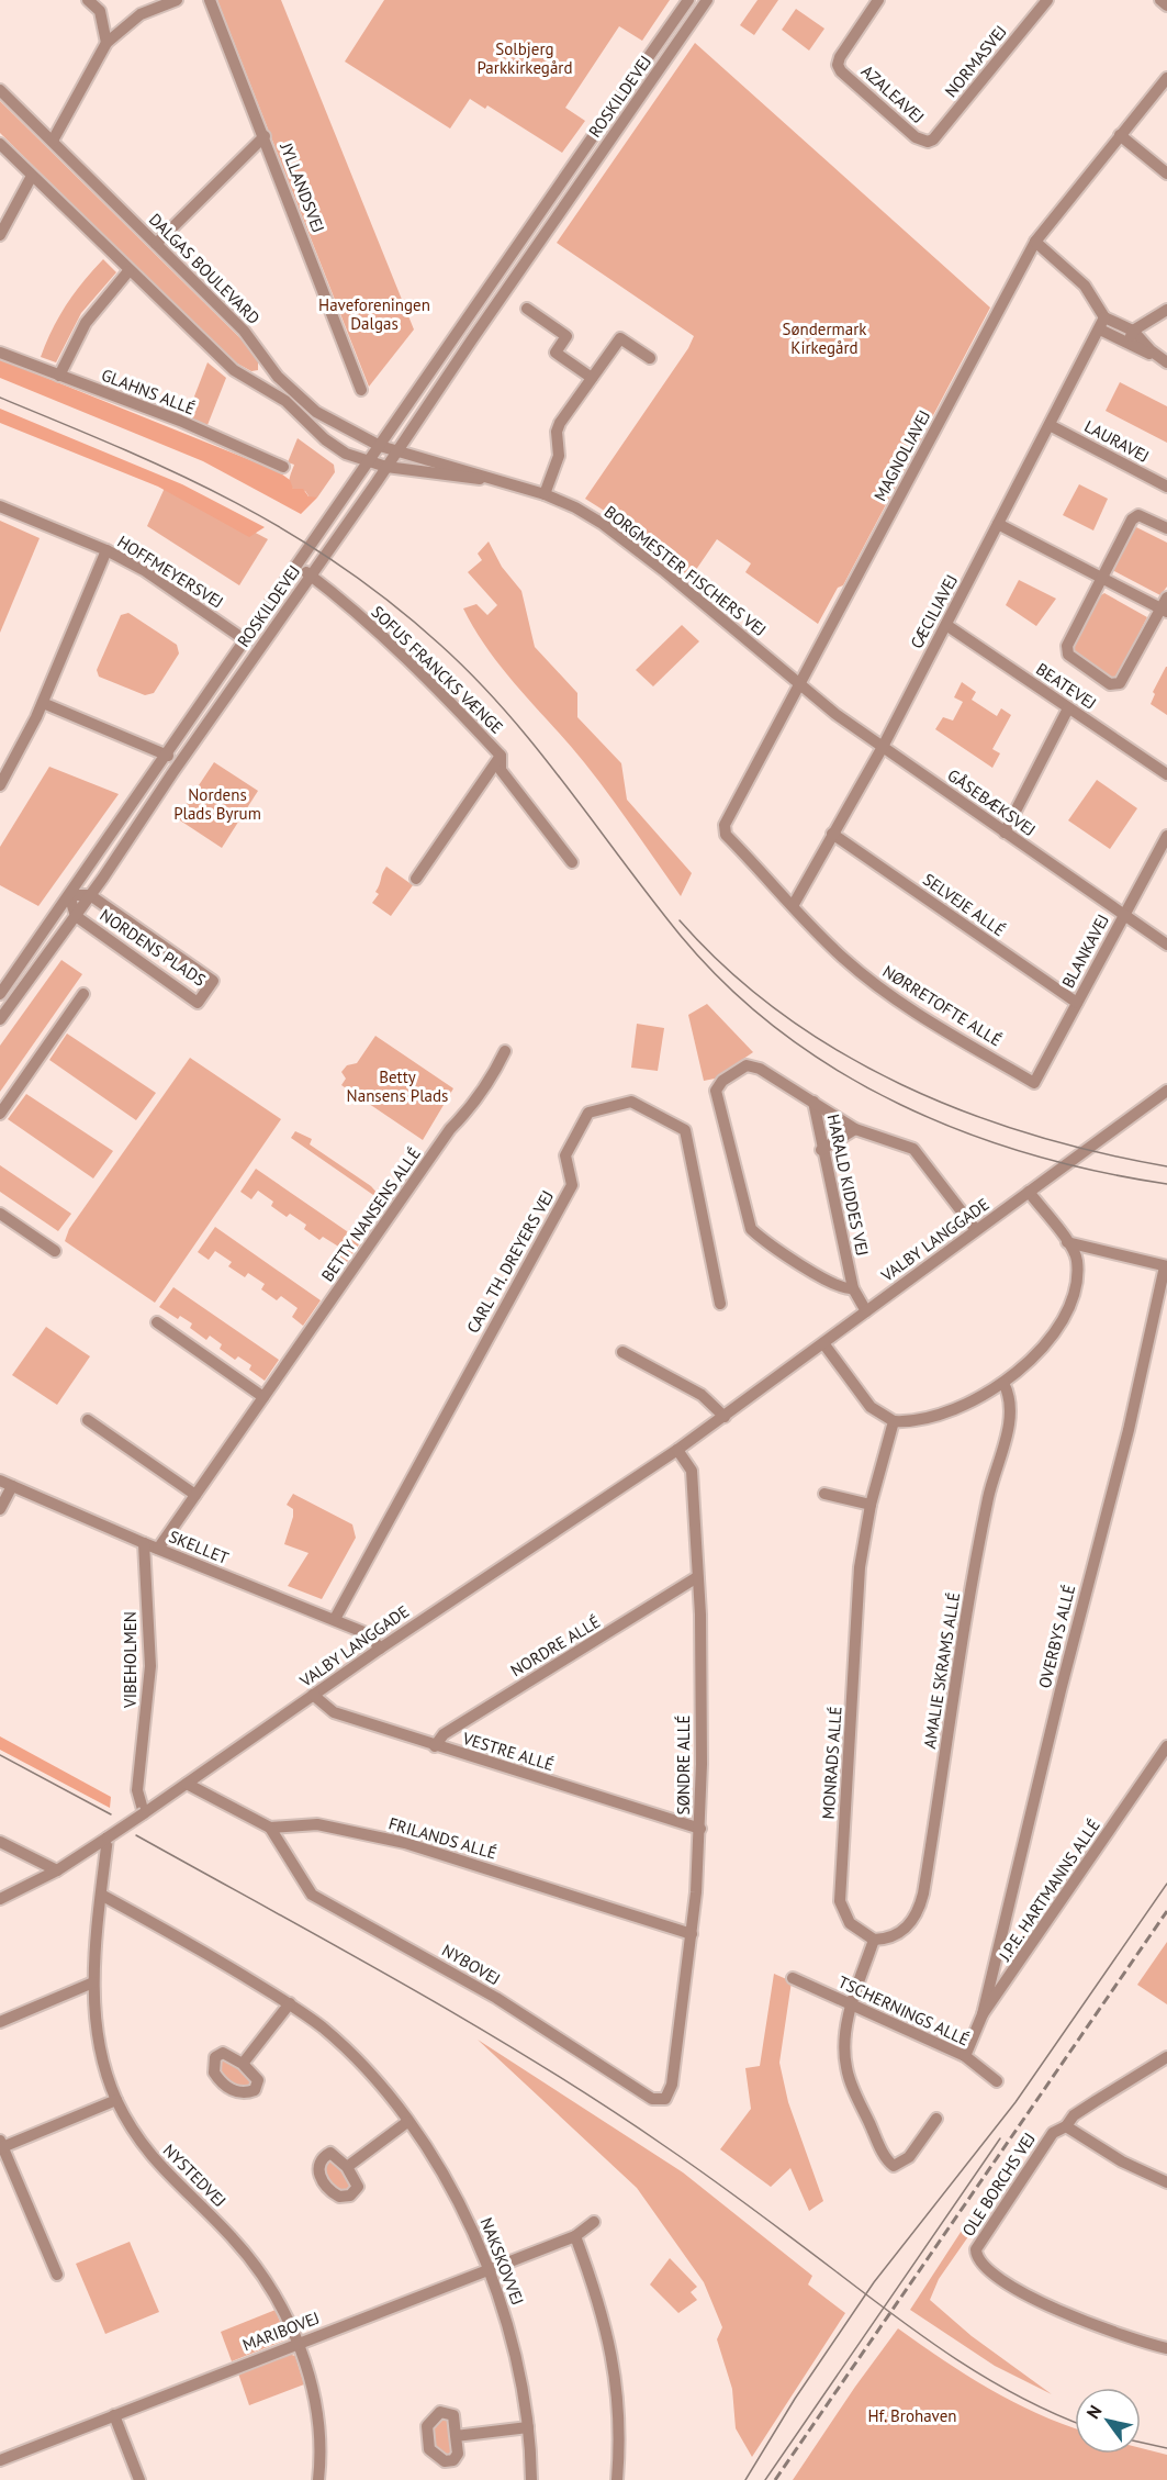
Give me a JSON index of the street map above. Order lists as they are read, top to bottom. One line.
{"streets":{"street":["NORMASVEJ","AZALEAVEJ","ROSKILDEVEJ","JYLLANDSVEJ","DALGAS BOULEVARD","GLAHNS ALLÉ","LAURAVEJ","MAGNOLIAVEJ","BORGMESTER FISCHERS VEJ","HOFFMEYERSVEJ","CÆCILIAVEJ","SOFUS FRANCKS VÆNGE","BEATEVEJ","GÅSEBÆKSVEJ","SELVEJE ALLÉ","NORDENS PLADS","BLANKAVEJ","NØRRETOFTE ALLÉ","HARALD KIDDES VEJ","BETTY NANSENS ALLÉ","VALBY LANGGADE","CARL TH. DREYERS VEJ","SKELLET","OVERBYS ALLÉ","NORDRE ALLÉ","VIBEHOLMEN","AMALIE SKRAMS ALLÉ","VESTRE ALLÉ","MONRADS ALLÉ","SØNDRE ALLÉ","FRILANDS ALLÉ","J.P.E. HARTMANNS ALLÉ","NYBOVEJ","TSCHERNINGS ALLÉ","NYSTEDVEJ","OLE BORCHS VEJ","NAKSKOVVEJ","MARIBOVEJ"]},"crossings":[["NORMASVEJ","AZALEAVEJ"],["ROSKILDEVEJ","DALGAS BOULEVARD"],["ROSKILDEVEJ","BORGMESTER FISCHERS VEJ"],["ROSKILDEVEJ","HOFFMEYERSVEJ"],["ROSKILDEVEJ","SOFUS FRANCKS VÆNGE"],["ROSKILDEVEJ","NORDENS PLADS"],["DALGAS BOULEVARD","BORGMESTER FISCHERS VEJ"],["LAURAVEJ","CÆCILIAVEJ"],["MAGNOLIAVEJ","BORGMESTER FISCHERS VEJ"],["MAGNOLIAVEJ","GÅSEBÆKSVEJ"],["MAGNOLIAVEJ","NØRRETOFTE ALLÉ"],["BORGMESTER FISCHERS VEJ","GÅSEBÆKSVEJ"],["CÆCILIAVEJ","BEATEVEJ"],["CÆCILIAVEJ","GÅSEBÆKSVEJ"],["CÆCILIAVEJ","SELVEJE ALLÉ"],["CÆCILIAVEJ","NØRRETOFTE ALLÉ"],["GÅSEBÆKSVEJ","BLANKAVEJ"],["SELVEJE ALLÉ","BLANKAVEJ"],["BLANKAVEJ","NØRRETOFTE ALLÉ"],["HARALD KIDDES VEJ","VALBY LANGGADE"],["BETTY NANSENS ALLÉ","SKELLET"],["VALBY LANGGADE","SKELLET"],["VALBY LANGGADE","VIBEHOLMEN"],["VALBY LANGGADE","VESTRE ALLÉ"],["VALBY LANGGADE","SØNDRE ALLÉ"],["VALBY LANGGADE","NYSTEDVEJ"],["CARL TH. DREYERS VEJ","SKELLET"],["SKELLET","VIBEHOLMEN"],["OVERBYS ALLÉ","J.P.E. HARTMANNS ALLÉ"],["NORDRE ALLÉ","VESTRE ALLÉ"],["NORDRE ALLÉ","SØNDRE ALLÉ"],["AMALIE SKRAMS ALLÉ","MONRADS ALLÉ"],["VESTRE ALLÉ","SØNDRE ALLÉ"],["SØNDRE ALLÉ","FRILANDS ALLÉ"],["SØNDRE ALLÉ","NYBOVEJ"],["FRILANDS ALLÉ","NYBOVEJ"],["J.P.E. HARTMANNS ALLÉ","TSCHERNINGS ALLÉ"],["NYSTEDVEJ","NAKSKOVVEJ"],["NYSTEDVEJ","MARIBOVEJ"],["NAKSKOVVEJ","MARIBOVEJ"]],"parks":["Solbjerg Parkkirkegård","Haveforeningen Dalgas","Søndermark Kirkegård","Nordens Plads Byrum","Betty Nansens Plads","Hf. Brohaven"],"north":"top left"}
